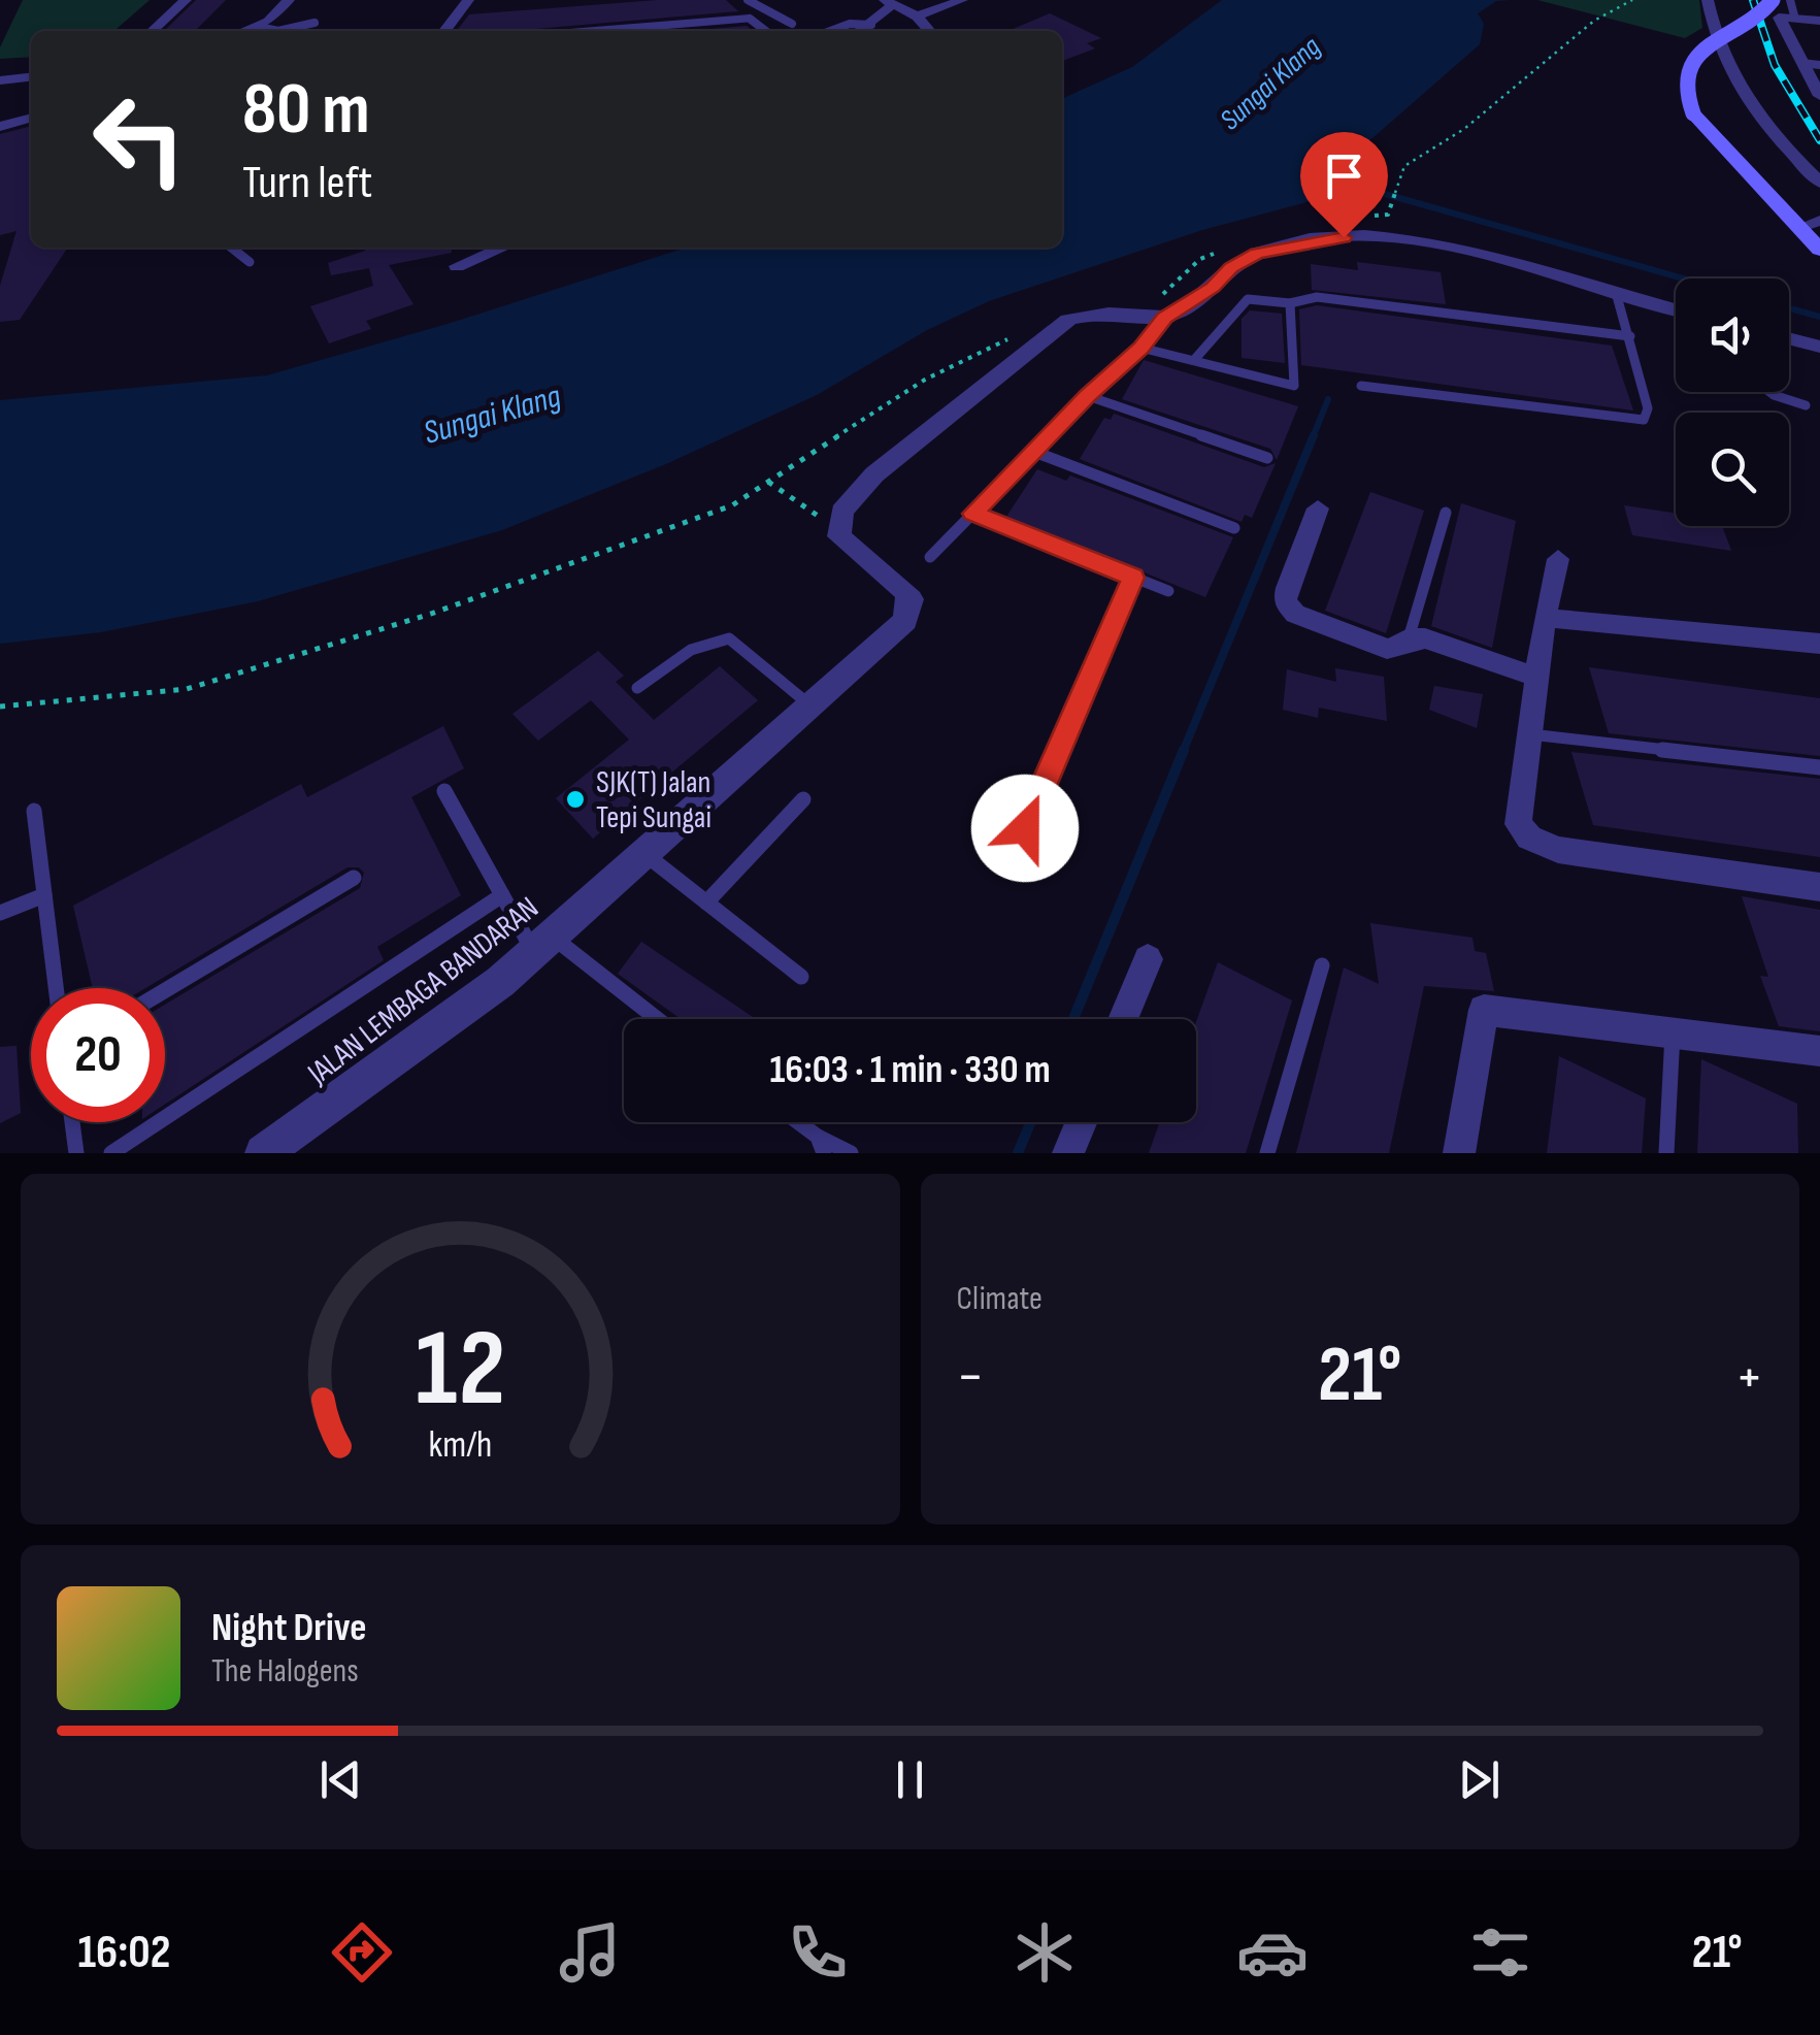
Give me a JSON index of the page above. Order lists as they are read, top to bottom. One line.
{"streets":{"street":["JALAN LEMBAGA BANDARAN"]},"water":["Sungai Klang"],"places":["SJK(T) Jalan Tepi Sungai"],"page":{"turn":["80 m","Turn left"],"limit":"20","trip":"16:03 · 1 min · 330 m","tile":"Climate","heat":["−","21°","+"],"song":["Night Drive","The Halogens"],"tabs":["16:02","21°"],"gauge":["12","km/h"]}}
